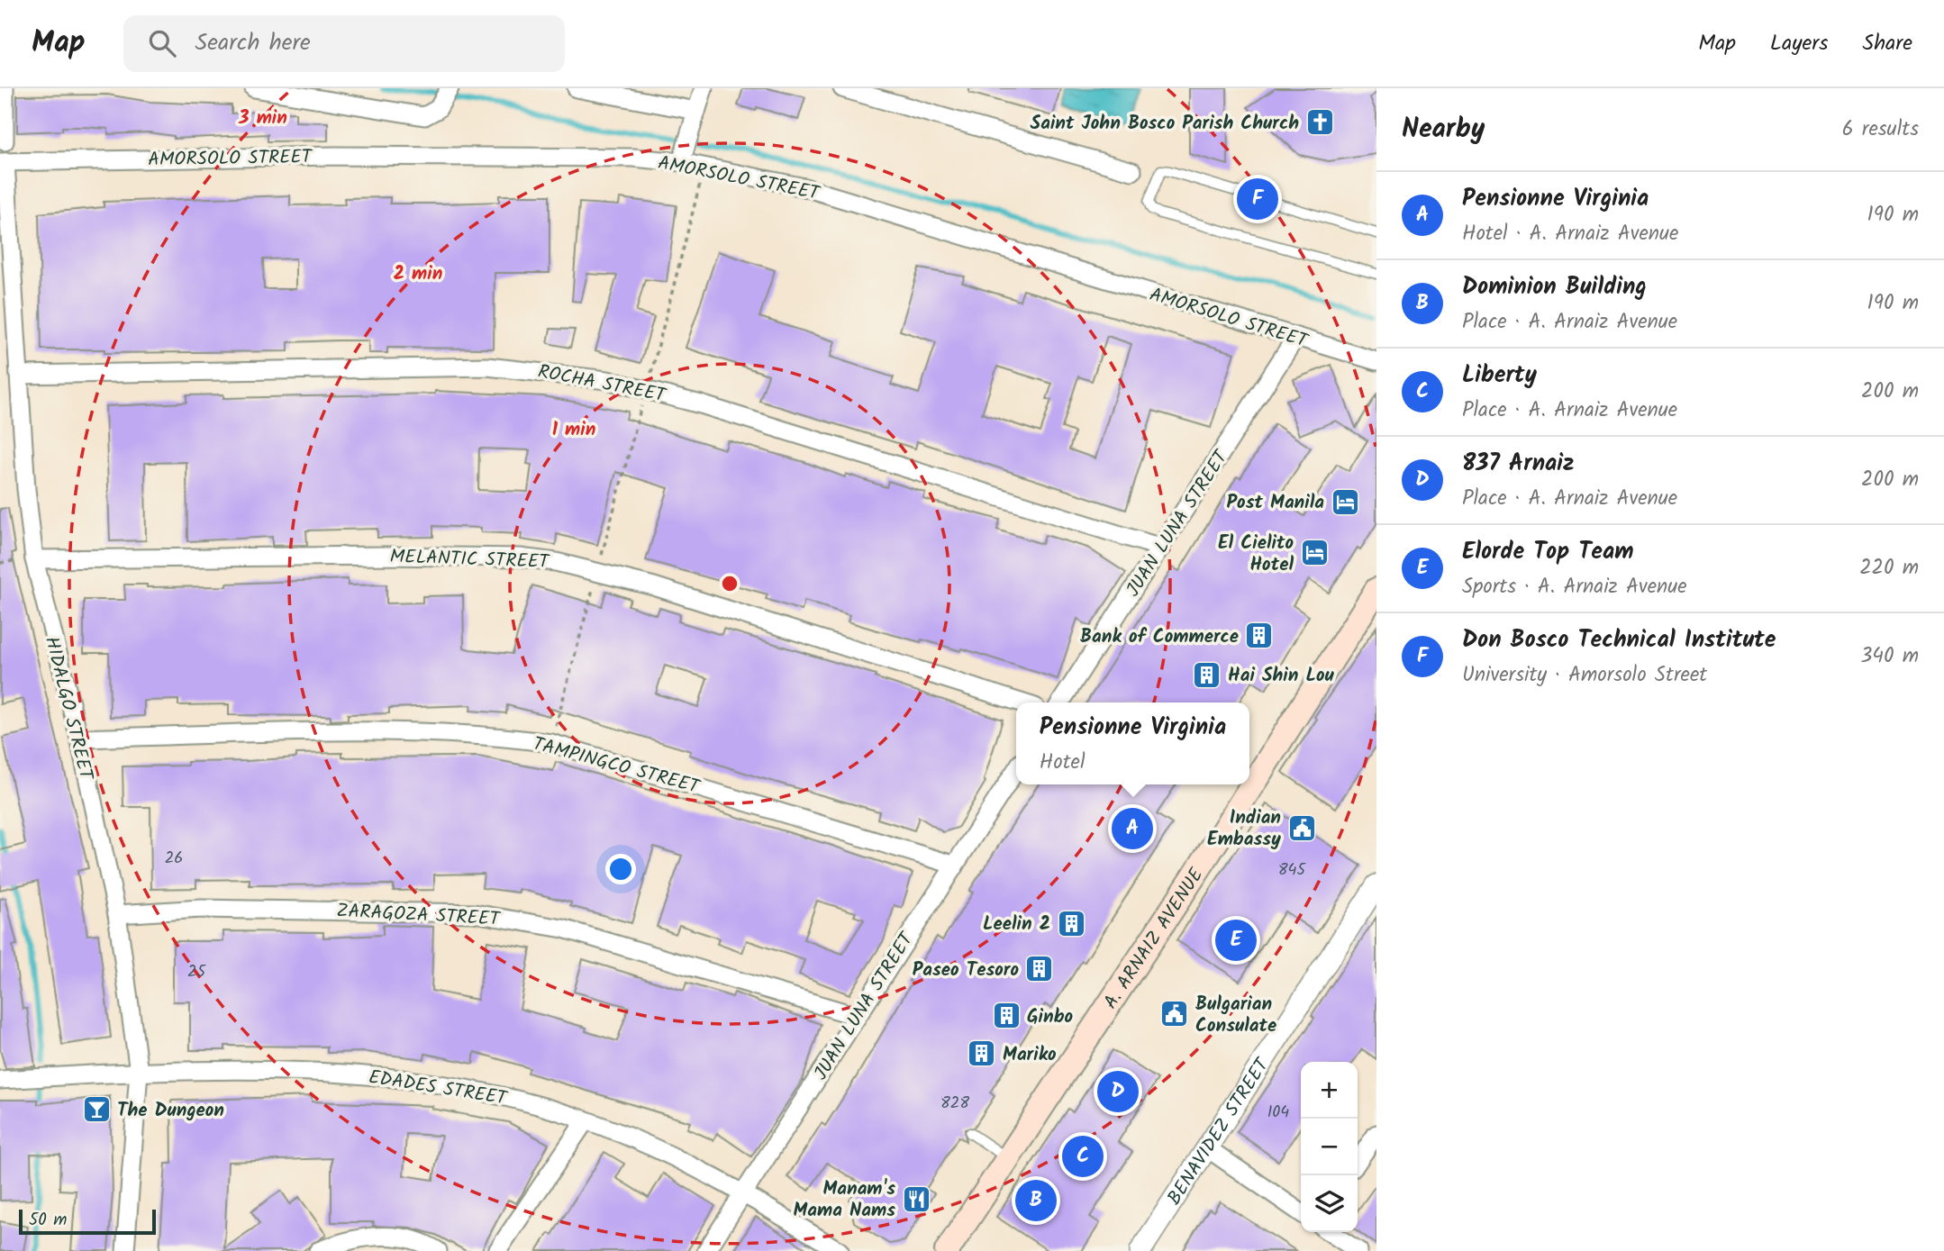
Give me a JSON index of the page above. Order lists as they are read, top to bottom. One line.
{"streets":{"main road":["A. ARNAIZ AVENUE"],"street":["AMORSOLO STREET","ROCHA STREET","JUAN LUNA STREET","MELANTIC STREET","HIDALGO STREET","TAMPINGCO STREET","ZARAGOZA STREET","EDADES STREET","BENAVIDEZ STREET"]},"crossings":[["AMORSOLO STREET","JUAN LUNA STREET"],["AMORSOLO STREET","HIDALGO STREET"],["ROCHA STREET","JUAN LUNA STREET"],["ROCHA STREET","HIDALGO STREET"],["JUAN LUNA STREET","TAMPINGCO STREET"],["JUAN LUNA STREET","ZARAGOZA STREET"],["JUAN LUNA STREET","EDADES STREET"],["MELANTIC STREET","HIDALGO STREET"],["HIDALGO STREET","TAMPINGCO STREET"],["HIDALGO STREET","ZARAGOZA STREET"],["HIDALGO STREET","EDADES STREET"]],"places":{"church":["Saint John Bosco Parish Church"],"hotel":["Post Manila","El Cielito Hotel"],"building":["Bank of Commerce","Hai Shin Lou","Leelin 2","Paseo Tesoro","Ginbo","Mariko"],"public building":["Indian Embassy","Bulgarian Consulate"],"bar":["The Dungeon"],"restaurant":["Manam's Mama Nams"]},"house_numbers":["26","845","25","828","104"],"scale_bar":"50 m","page":{"header":"Map","search":"Search here","nav":["Map","Layers","Share"],"heading":["Nearby","6 results"],"list":[{"mark":"A","name":"Pensionne Virginia","note":"Hotel · A. Arnaiz Avenue","value":"190 m"},{"mark":"B","name":"Dominion Building","note":"Place · A. Arnaiz Avenue","value":"190 m"},{"mark":"C","name":"Liberty","note":"Place · A. Arnaiz Avenue","value":"200 m"},{"mark":"D","name":"837 Arnaiz","note":"Place · A. Arnaiz Avenue","value":"200 m"},{"mark":"E","name":"Elorde Top Team","note":"Sports · A. Arnaiz Avenue","value":"220 m"},{"mark":"F","name":"Don Bosco Technical Institute","note":"University · Amorsolo Street","value":"340 m"}],"pins":["F","A","E","D","C","B"],"popup":["Pensionne Virginia","Hotel"],"map_buttons":["+","−"],"scale":"50 m"},"rings":["3 min","2 min","1 min"]}
